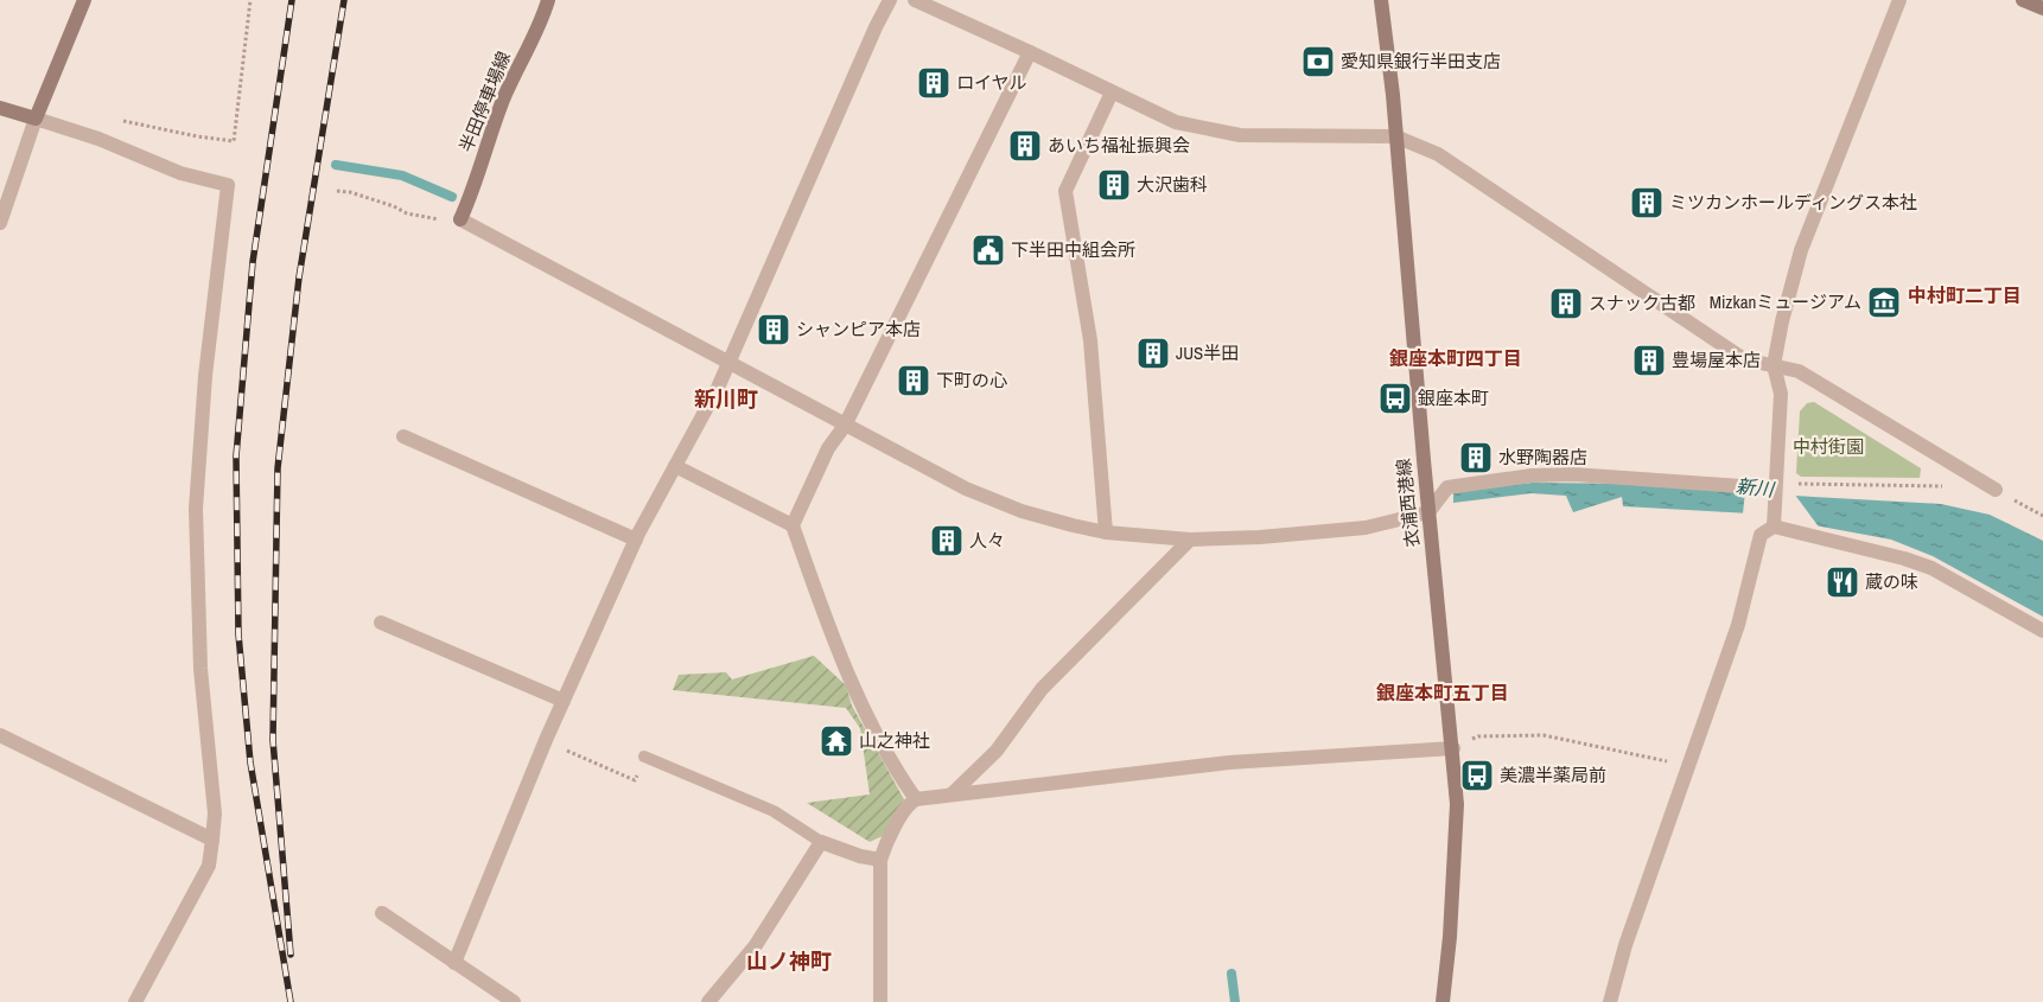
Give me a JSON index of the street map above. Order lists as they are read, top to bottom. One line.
{"streets":{"main road":["半田停車場線","衣浦西港線"]},"districts":["中村町二丁目","銀座本町四丁目","新川町","銀座本町五丁目","山ノ神町"],"water":["新川"],"parks":["中村街園"],"places":{"bank":["愛知県銀行半田支店"],"building":["ロイヤル","あいち福祉振興会","大沢歯科","ミツカンホールディングス本社","スナック古都","シャンピア本店","JUS半田","豊場屋本店","下町の心","水野陶器店","人々"],"public building":["下半田中組会所"],"museum":["Mizkanミュージアム"],"bus stop":["銀座本町","美濃半薬局前"],"restaurant":["蔵の味"],"temple":["山之神社"]}}
